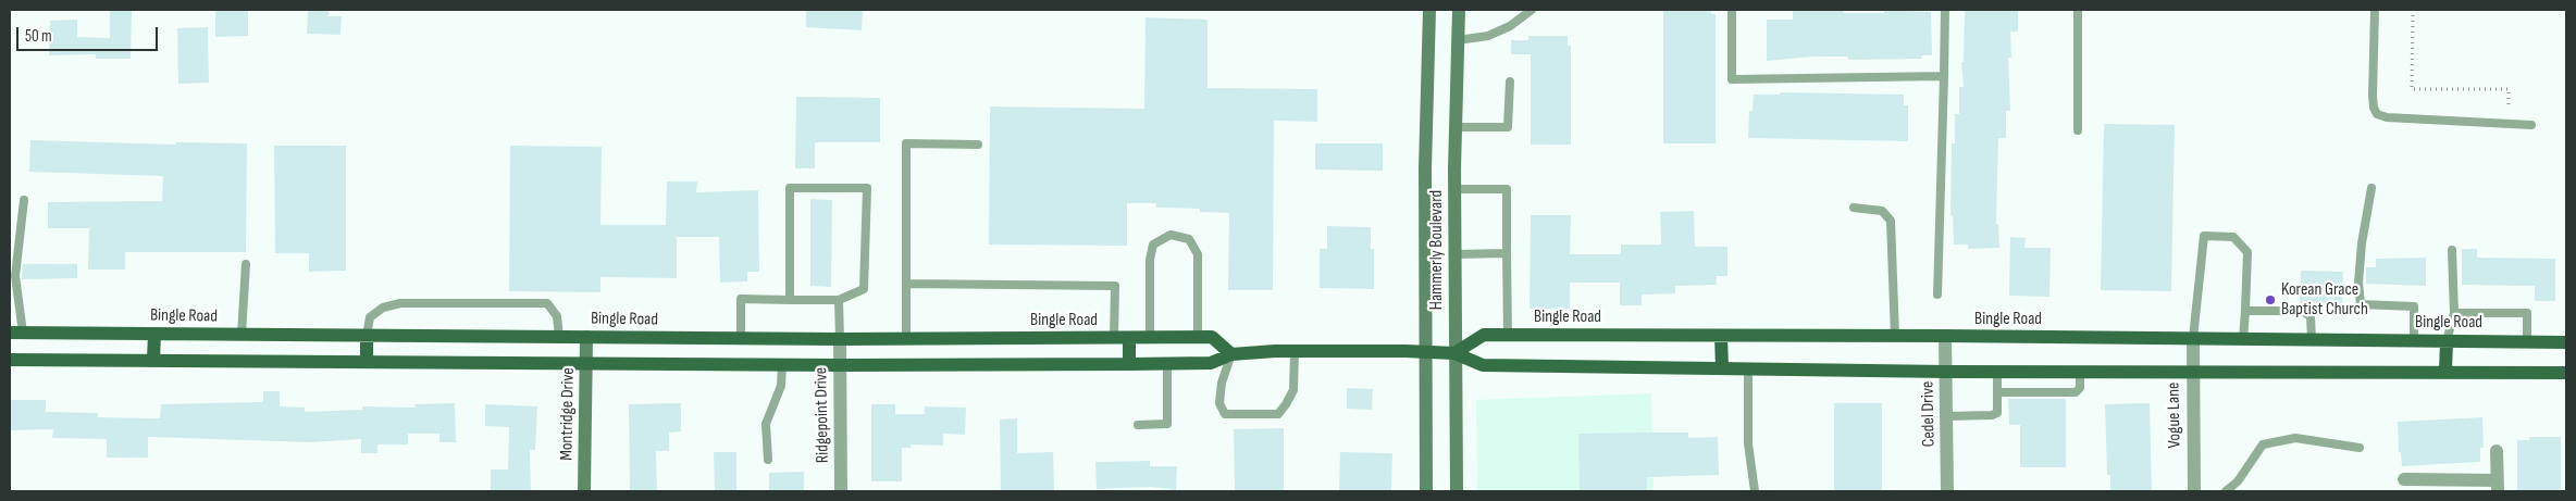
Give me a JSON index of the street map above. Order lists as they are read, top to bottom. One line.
{"streets":{"main road":["Hammerly Boulevard","Bingle Road","Montridge Drive"],"street":["Cedel Drive","Ridgepoint Drive","Vogue Lane"]},"crossings":[["Hammerly Boulevard","Bingle Road"],["Bingle Road","Montridge Drive"],["Bingle Road","Cedel Drive"],["Bingle Road","Ridgepoint Drive"],["Bingle Road","Vogue Lane"]],"places":["Korean Grace Baptist Church"],"scale_bar":"50 m"}
